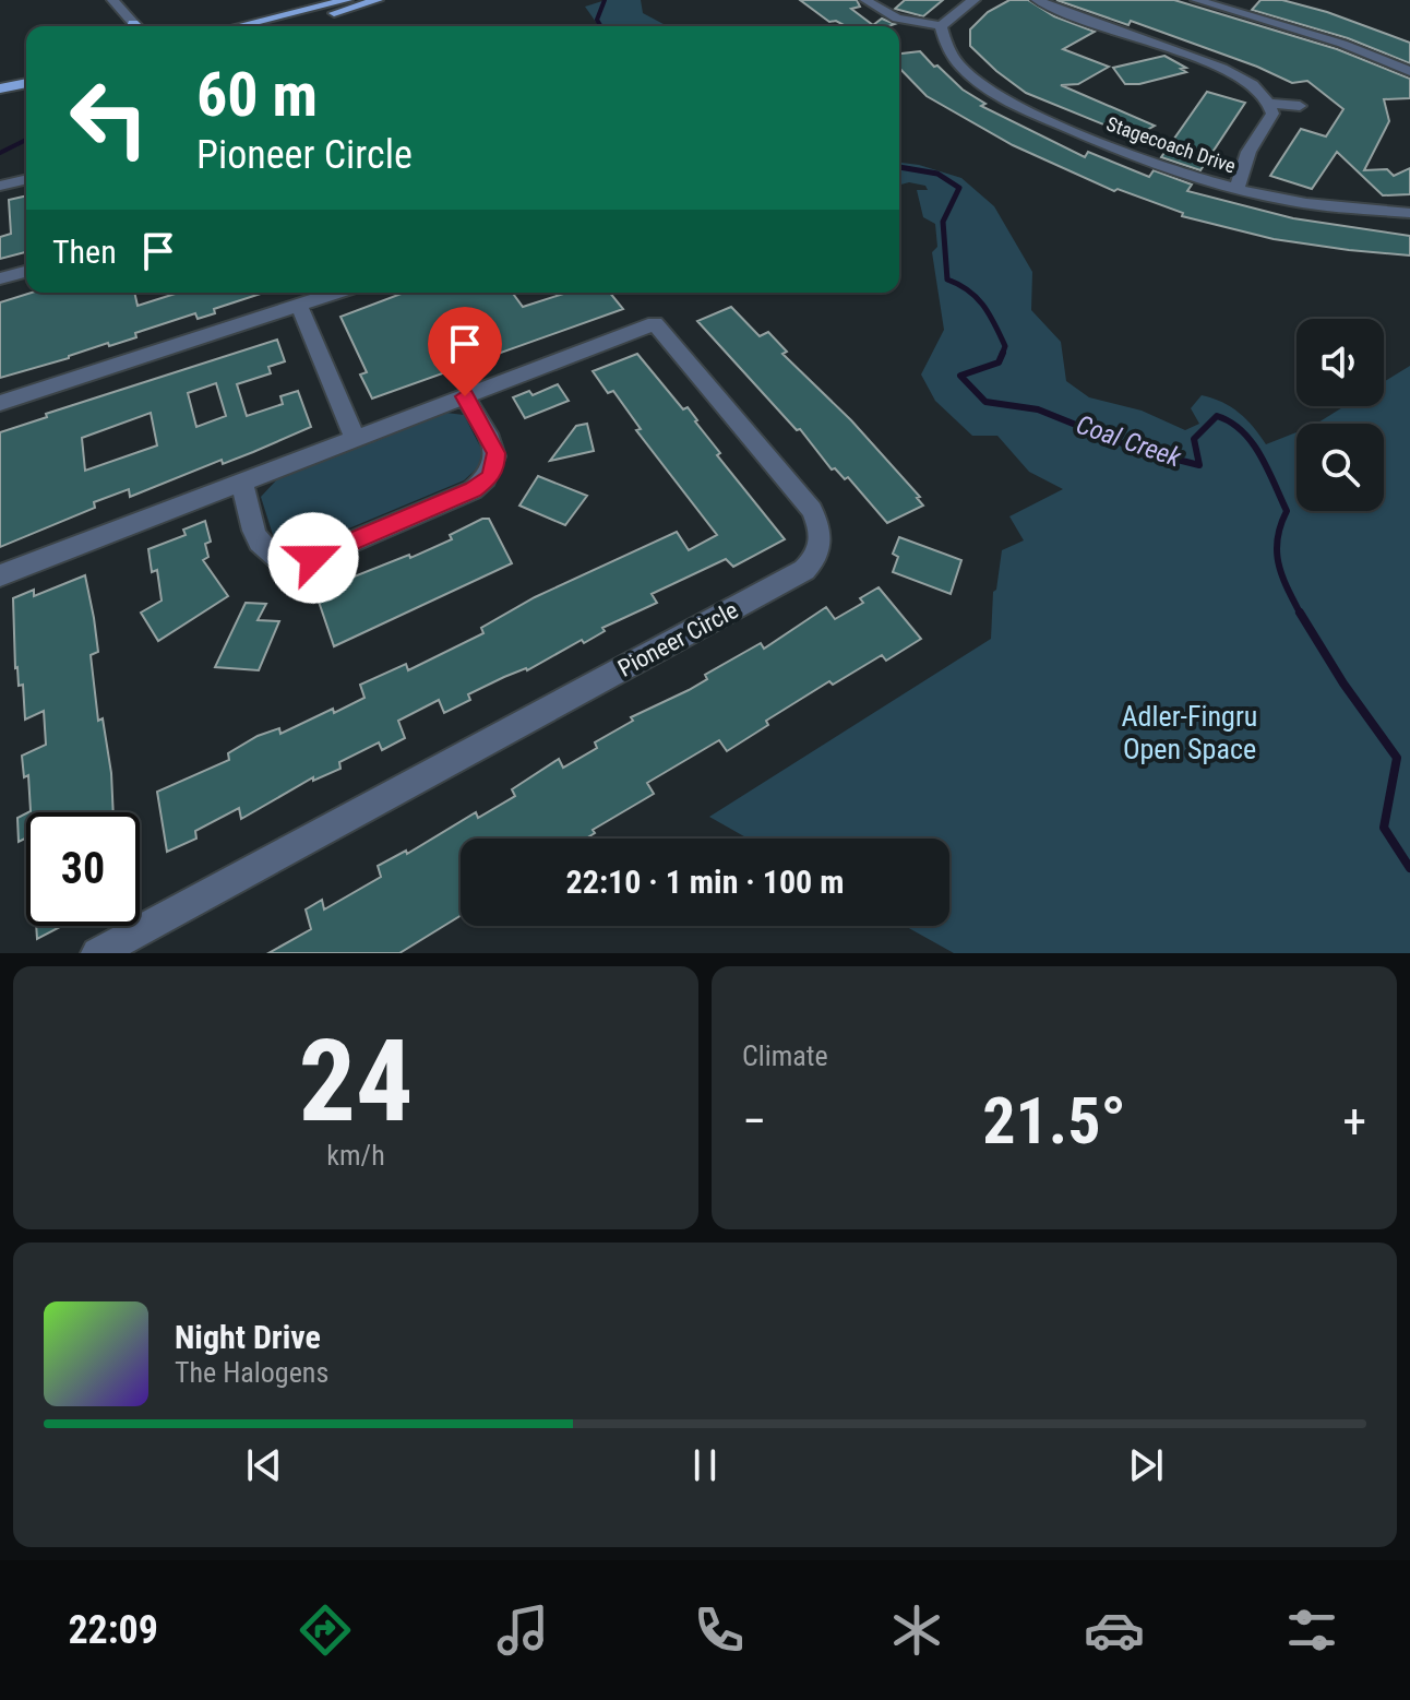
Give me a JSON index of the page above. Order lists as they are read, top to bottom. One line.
{"streets":{"street":["Stagecoach Drive","Pioneer Circle"]},"water":["Coal Creek"],"parks":["Adler-Fingru Open Space"],"page":{"turn":["60 m","Pioneer Circle"],"then":"Then","limit":"30","trip":"22:10 · 1 min · 100 m","tile":[["24","km/h"],"Climate"],"heat":["−","21.5°","+"],"song":["Night Drive","The Halogens"],"tabs":"22:09"}}
